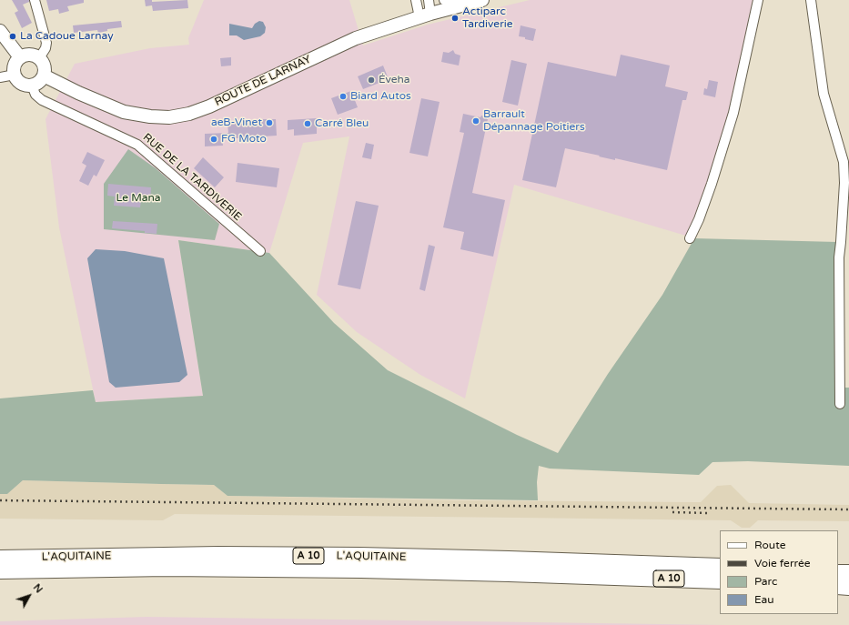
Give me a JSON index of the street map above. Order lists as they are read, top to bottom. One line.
{"streets":{"highway":["A 10","L'AQUITAINE"],"street":["ROUTE DE LARNAY","RUE DE LA TARDIVERIE"]},"crossings":[["ROUTE DE LARNAY","RUE DE LA TARDIVERIE"]],"parks":["Le Mana"],"places":["Actiparc Tardiverie","La Cadoue Larnay","Éveha","Biard Autos","Barrault Dépannage Poitiers","aeB-Vinet","Carré Bleu","FG Moto"],"legend":["Route","Voie ferrée","Parc","Eau"],"north":"top right"}
